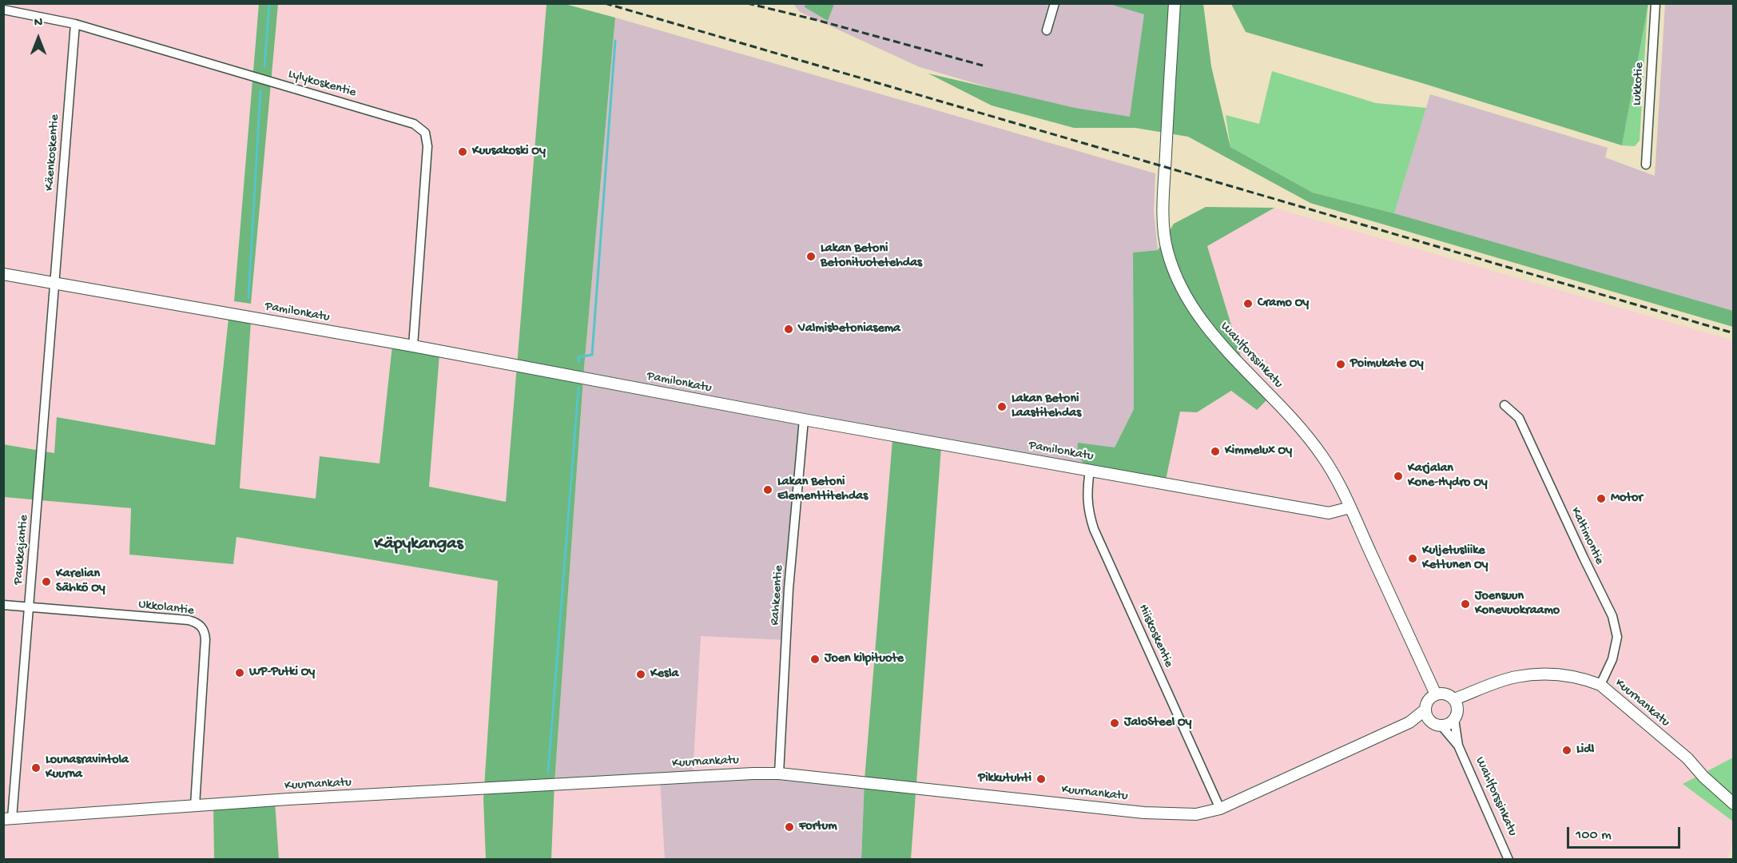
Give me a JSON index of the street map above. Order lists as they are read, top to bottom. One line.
{"streets":{"street":["Lylykoskentie","Lukkotie","Käenkoskentie","Pamilonkatu","Wahlforssinkatu","Kaltimontie","Paukkajantie","Rahkeentie","Ukkolantie","Hiiskoskentie","Kuurnankatu"]},"crossings":[["Lylykoskentie","Käenkoskentie"],["Lylykoskentie","Pamilonkatu"],["Käenkoskentie","Pamilonkatu"],["Käenkoskentie","Paukkajantie"],["Pamilonkatu","Wahlforssinkatu"],["Pamilonkatu","Paukkajantie"],["Pamilonkatu","Rahkeentie"],["Pamilonkatu","Hiiskoskentie"],["Wahlforssinkatu","Kuurnankatu"],["Kaltimontie","Kuurnankatu"],["Paukkajantie","Ukkolantie"],["Paukkajantie","Kuurnankatu"],["Rahkeentie","Kuurnankatu"],["Ukkolantie","Kuurnankatu"],["Hiiskoskentie","Kuurnankatu"]],"districts":["Käpykangas"],"places":["Kuusakoski Oy","Lakan Betoni Betonituotetehdas","Cramo Oy","Valmisbetoniasema","Poimukate Oy","Lakan Betoni Laastitehdas","Kimmelux Oy","Karjalan Kone-Hydro Oy","Lakan Betoni Elementtitehdas","Motor","Kuljetusliike Kettunen Oy","Karelian Sähkö Oy","Joensuun Konevuokraamo","Joen kilpituote","WP-Putki Oy","Kesla","JaloSteel Oy","Lidl","Lounasravintola Kuurna","Pikkutuhti","Fortum"],"scale_bar":"100 m","north":"top"}
